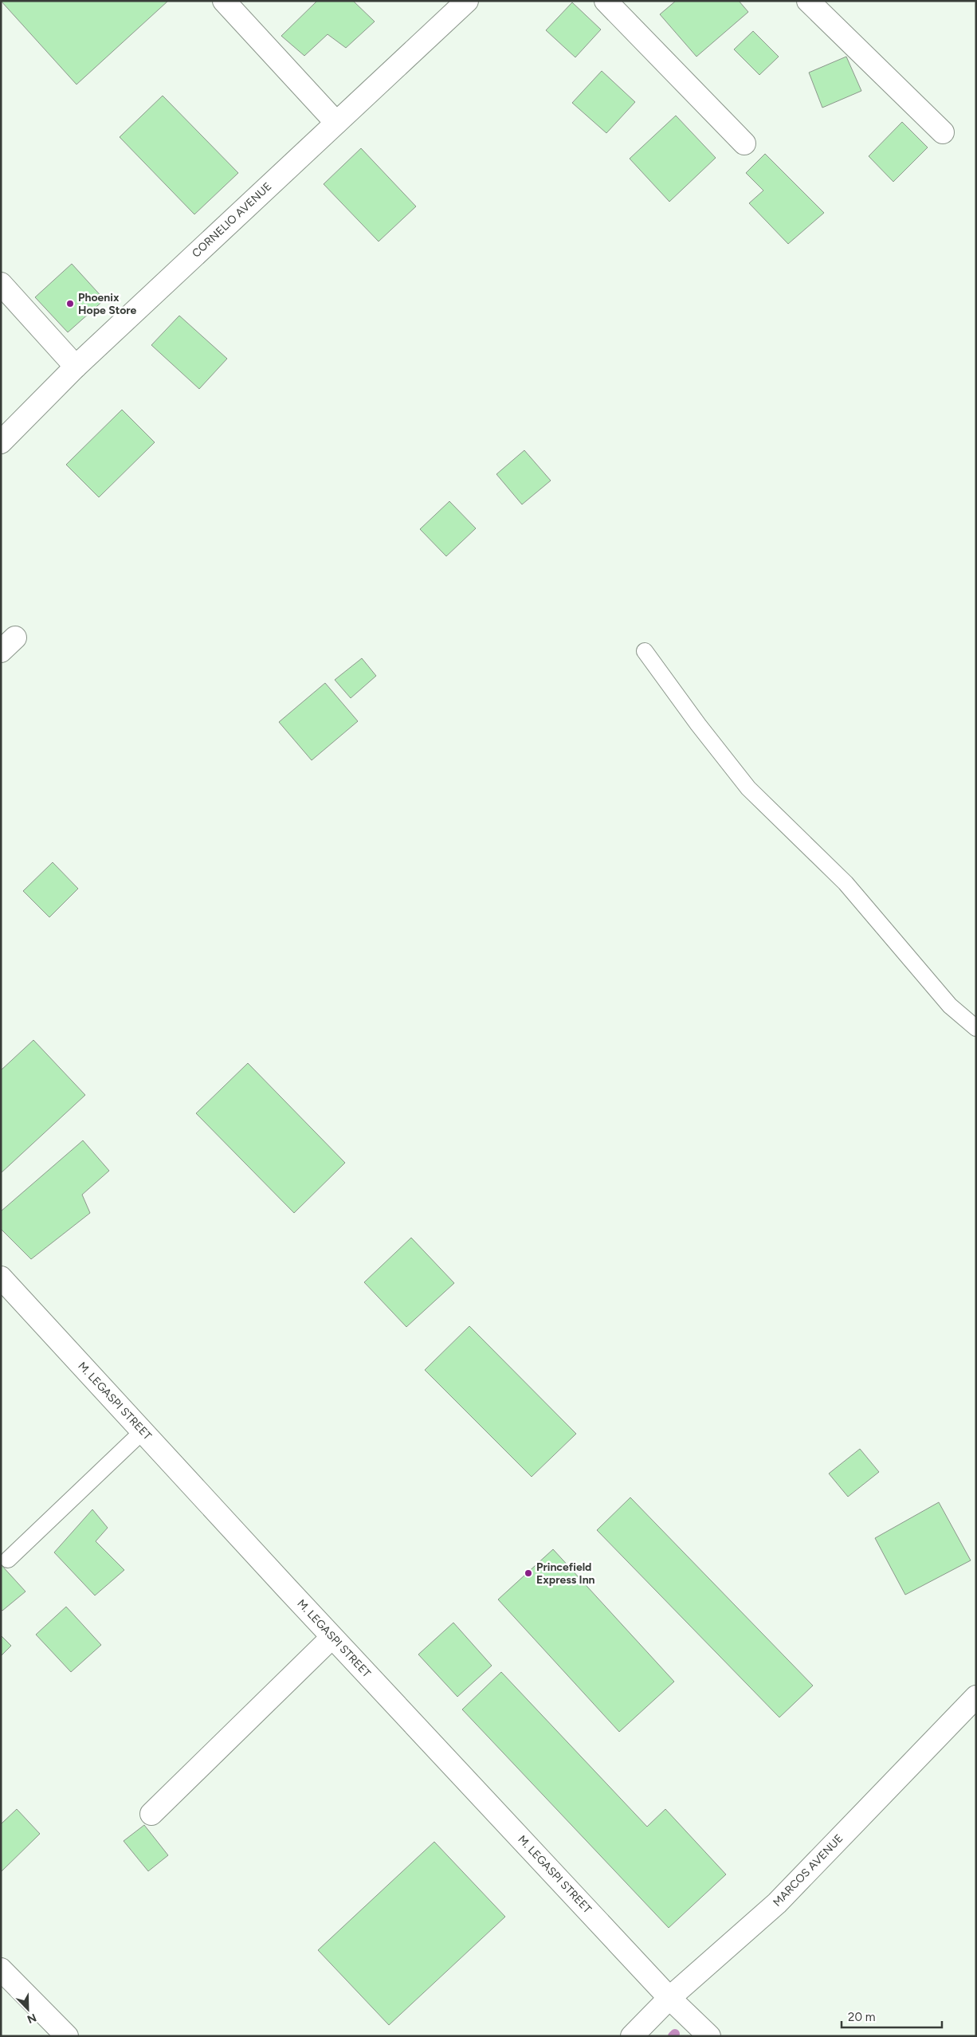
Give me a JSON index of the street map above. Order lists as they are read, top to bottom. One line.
{"streets":{"street":["CORNELIO AVENUE","M. LEGASPI STREET","MARCOS AVENUE"]},"crossings":[["M. LEGASPI STREET","MARCOS AVENUE"]],"places":["Phoenix Hope Store","Princefield Express Inn"],"scale_bar":"20 m","north":"bottom right"}
